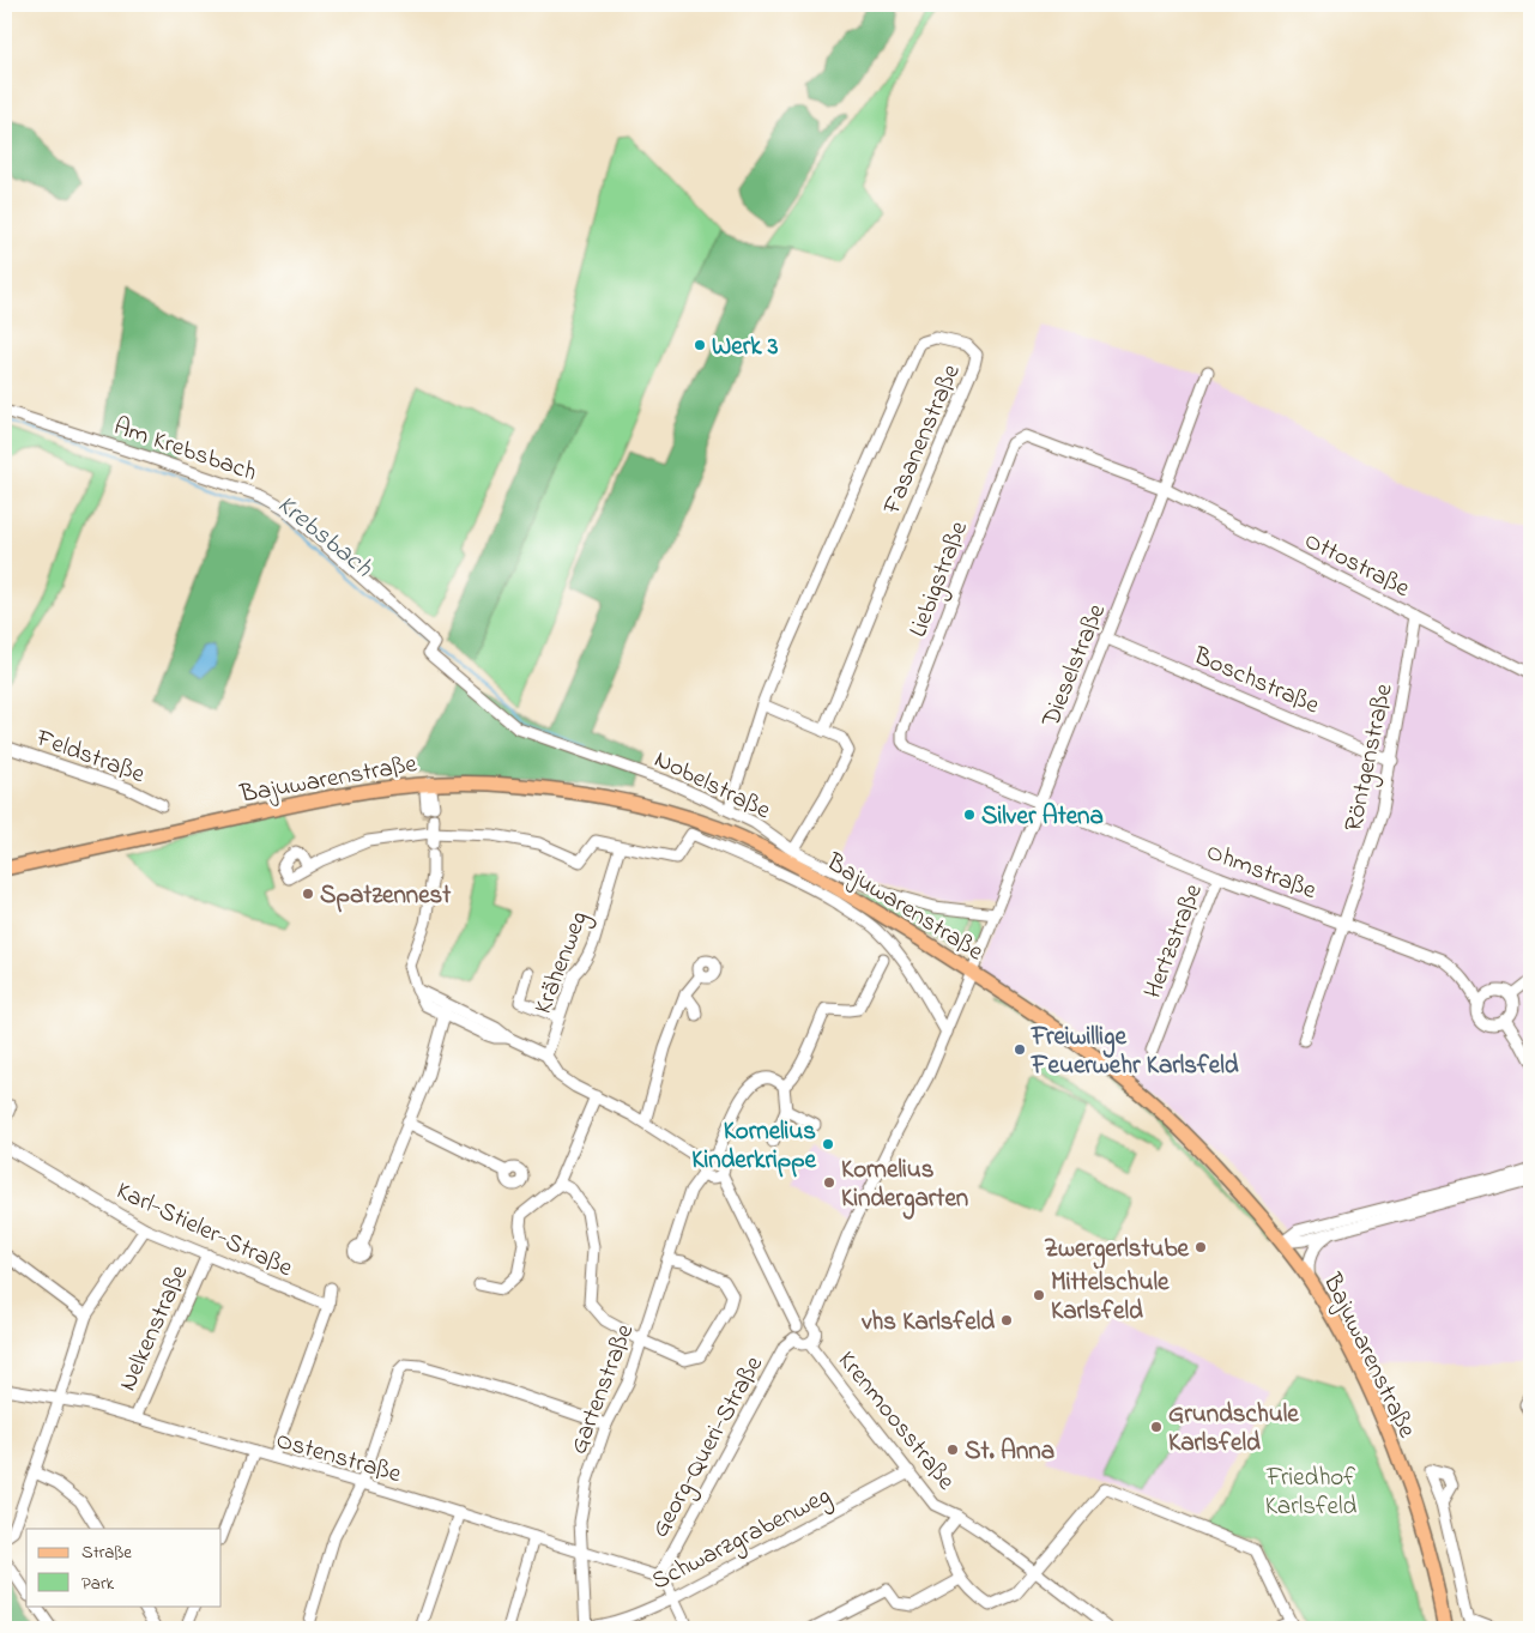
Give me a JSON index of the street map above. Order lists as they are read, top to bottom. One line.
{"streets":{"main road":["Bajuwarenstraße"],"street":["Fasanenstraße","Am Krebsbach","Ottostraße","Liebigstraße","Dieselstraße","Boschstraße","Feldstraße","Röntgenstraße","Nobelstraße","Ohmstraße","Hertzstraße","Krähenweg","Karl-Stieler-Straße","Nelkenstraße","Gartenstraße","Krenmoosstraße","Georg-Queri-Straße","Ostenstraße","Schwarzgrabenweg"]},"crossings":[["Fasanenstraße","Nobelstraße"],["Am Krebsbach","Nobelstraße"],["Ottostraße","Liebigstraße"],["Ottostraße","Dieselstraße"],["Ottostraße","Röntgenstraße"],["Liebigstraße","Dieselstraße"],["Liebigstraße","Ohmstraße"],["Dieselstraße","Boschstraße"],["Dieselstraße","Bajuwarenstraße"],["Dieselstraße","Nobelstraße"],["Dieselstraße","Ohmstraße"],["Dieselstraße","Krenmoosstraße"],["Dieselstraße","Georg-Queri-Straße"],["Boschstraße","Röntgenstraße"],["Röntgenstraße","Ohmstraße"],["Ohmstraße","Hertzstraße"],["Karl-Stieler-Straße","Nelkenstraße"],["Nelkenstraße","Ostenstraße"],["Gartenstraße","Ostenstraße"],["Gartenstraße","Schwarzgrabenweg"],["Krenmoosstraße","Georg-Queri-Straße"],["Krenmoosstraße","Schwarzgrabenweg"],["Georg-Queri-Straße","Ostenstraße"]],"water":["Krebsbach"],"parks":["Friedhof Karlsfeld"],"places":["Werk 3","Silver Atena","Spatzennest","Freiwillige Feuerwehr Karlsfeld","Kornelius Kinderkrippe","Kornelius Kindergarten","Zwergerlstube","Mittelschule Karlsfeld","vhs Karlsfeld","Grundschule Karlsfeld","St. Anna"],"legend":["Straße","Park"]}
